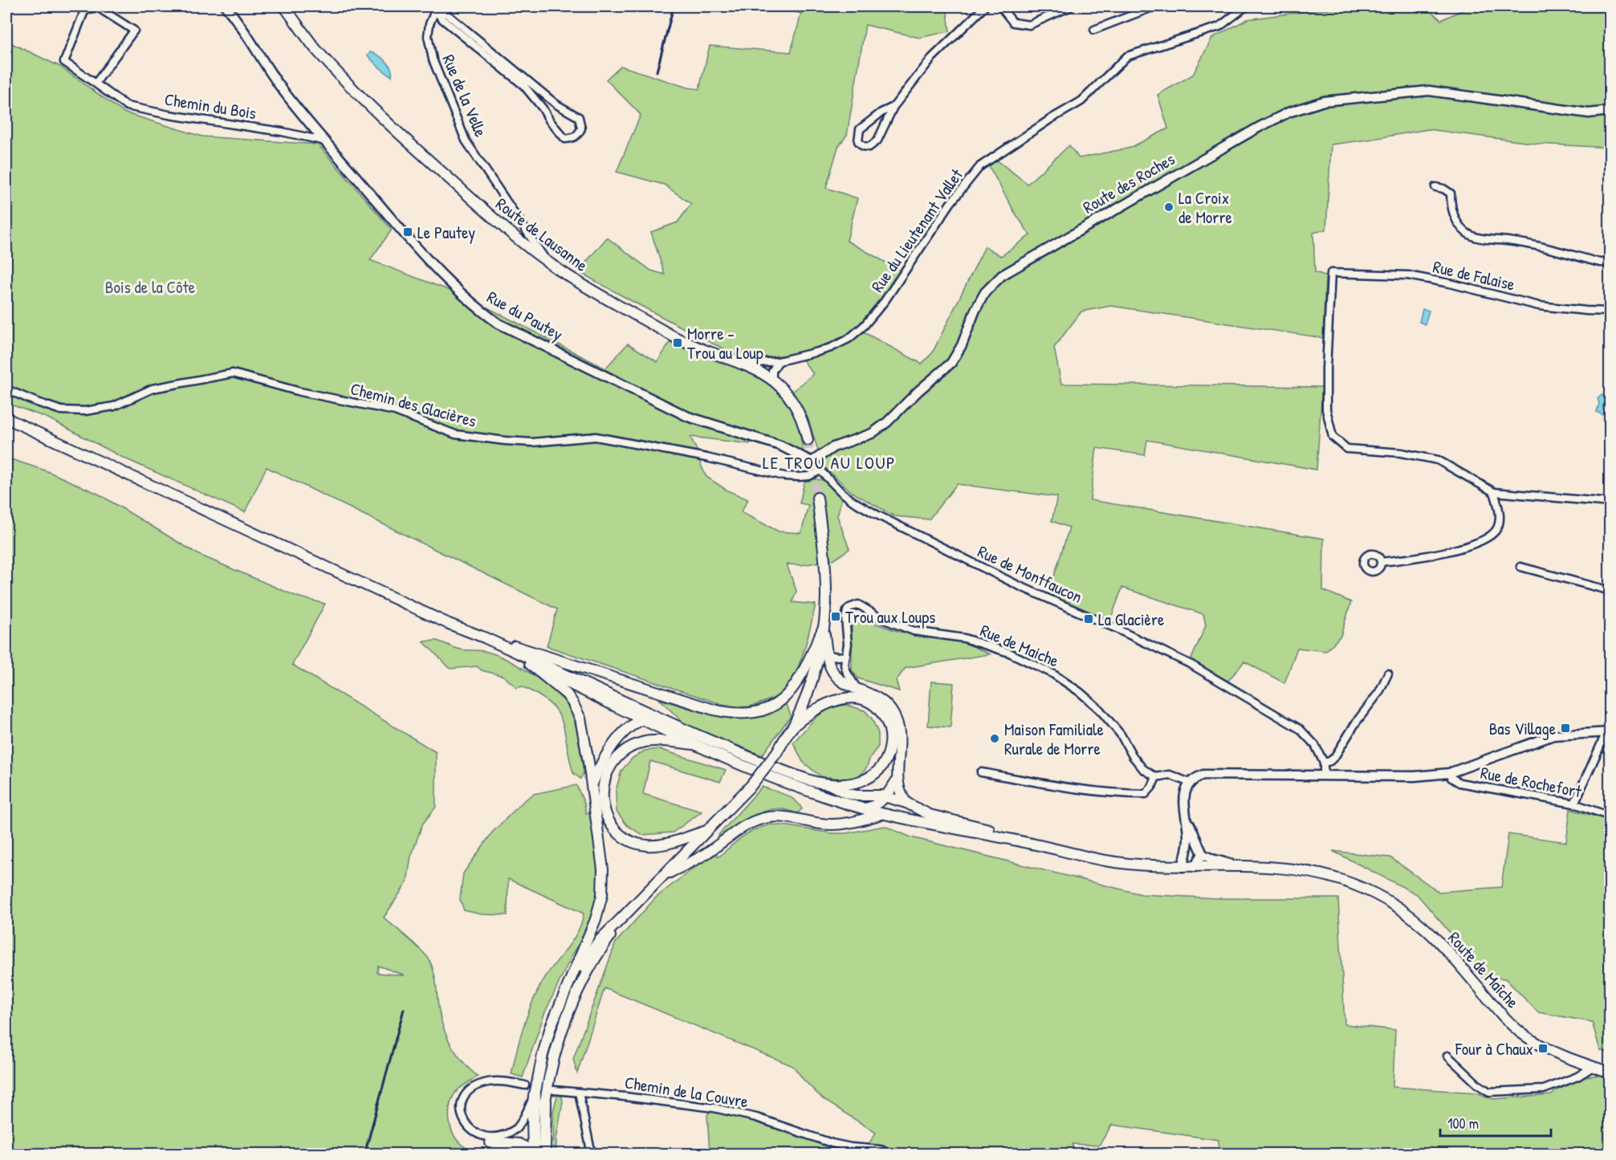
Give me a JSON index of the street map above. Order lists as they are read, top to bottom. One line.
{"streets":{"main road":["Route de Lausanne","Route de Maîche"],"street":["Rue de la Velle","Chemin du Bois","Route des Roches","Rue du Lieutenant Vallet","Rue de Falaise","Rue du Pautey","Chemin des Glacières","Rue de Montfaucon","Rue de Maiche","Rue de Rochefort","Chemin de la Couvre"]},"crossings":[["Rue de la Velle","Route de Lausanne"],["Chemin du Bois","Rue du Pautey"],["Route des Roches","Rue du Pautey"],["Route des Roches","Rue de Montfaucon"],["Rue du Lieutenant Vallet","Route de Lausanne"],["Rue du Pautey","Rue de Montfaucon"],["Chemin des Glacières","Rue de Montfaucon"]],"districts":["LE TROU AU LOUP"],"parks":["Bois de la Côte"],"places":{"other":["La Croix de Morre","Maison Familiale Rurale de Morre"],"transit":["Le Pautey","Morre - Trou au Loup","Trou aux Loups","La Glacière","Bas Village","Four à Chaux"]},"scale_bar":"100 m"}
